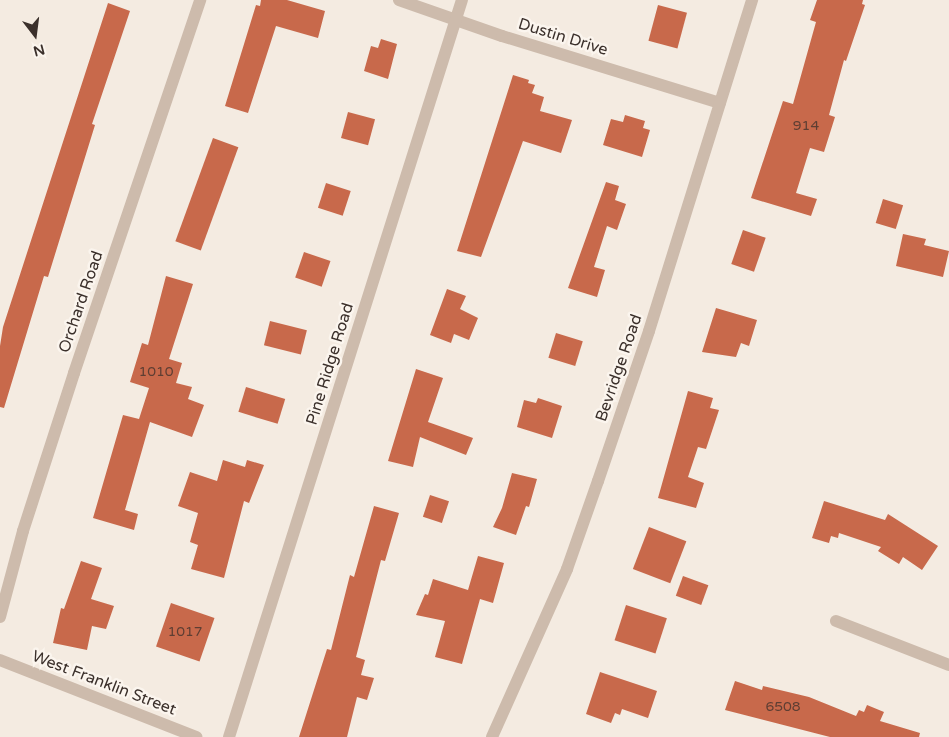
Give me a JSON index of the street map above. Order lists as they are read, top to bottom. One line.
{"streets":{"street":["Dustin Drive","Orchard Road","Pine Ridge Road","Bevridge Road","West Franklin Street"]},"crossings":[["Dustin Drive","Pine Ridge Road"],["Dustin Drive","Bevridge Road"]],"house_numbers":["914","1010","1017","6508"],"north":"bottom"}
